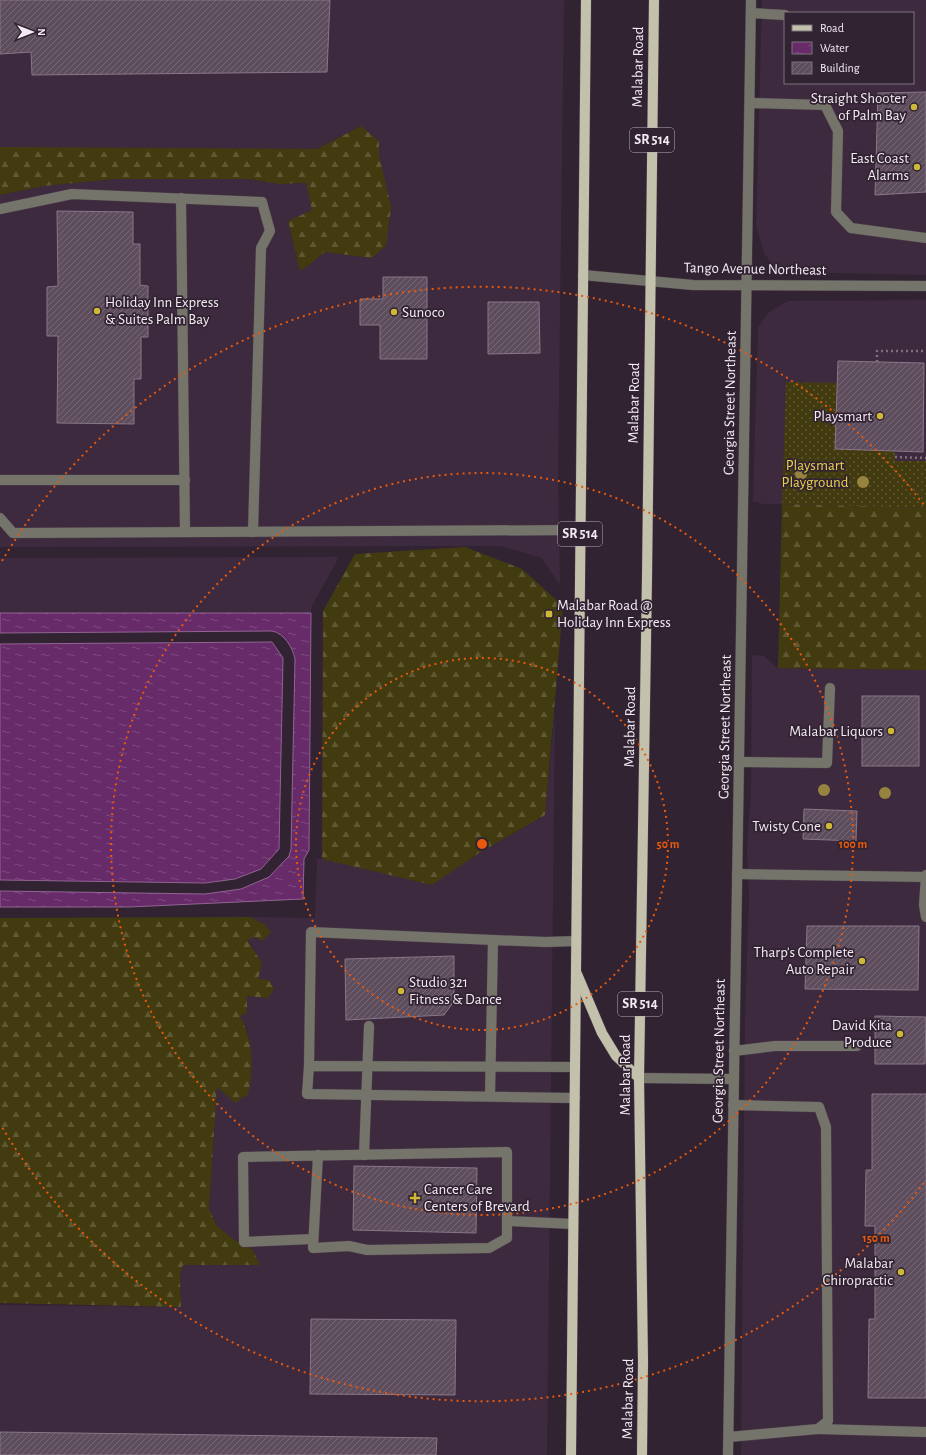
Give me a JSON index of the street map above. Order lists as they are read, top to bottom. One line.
{"streets":{"main road":["Malabar Road","SR 514"],"street":["Tango Avenue Northeast","Georgia Street Northeast"]},"crossings":[["Malabar Road","Tango Avenue Northeast"],["SR 514","Tango Avenue Northeast"],["Tango Avenue Northeast","Georgia Street Northeast"]],"parks":["Playsmart Playground"],"places":{"other":["Straight Shooter of Palm Bay","East Coast Alarms","Holiday Inn Express & Suites Palm Bay","Sunoco","Playsmart","Malabar Liquors","Twisty Cone","Tharp's Complete Auto Repair","Studio 321 Fitness & Dance","David Kita Produce","Malabar Chiropractic"],"transit":["Malabar Road @ Holiday Inn Express"],"health":["Cancer Care Centers of Brevard"]},"legend":["Road","Water","Building"],"north":"right","rings":["50 m","100 m","150 m"]}
